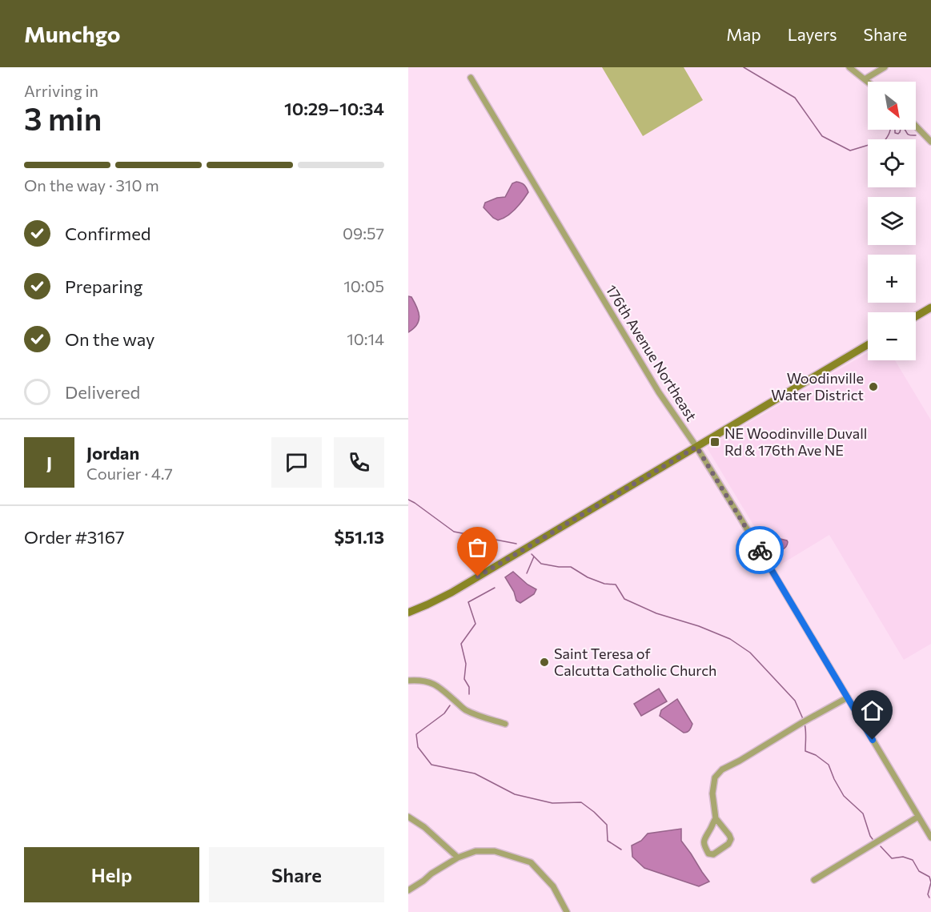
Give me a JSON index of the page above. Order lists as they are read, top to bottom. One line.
{"streets":{"street":["176th Avenue Northeast"]},"places":{"other":["Woodinville Water District","Saint Teresa of Calcutta Catholic Church"],"transit":["NE Woodinville Duvall Rd & 176th Ave NE"]},"north":"bottom right","page":{"header":"Munchgo","nav":["Map","Layers","Share"],"heading":["3 min","Arriving in","10:29–10:34"],"panel":["Jordan","Courier · 4.7","Order #3167","$51.13"],"map_buttons":["+","−"],"bar":"On the way · 310 m","list":[["Confirmed","09:57"],["Preparing","10:05"],["On the way","10:14"],"Delivered"],"round":"J","buttons":["Help","Share"]}}
